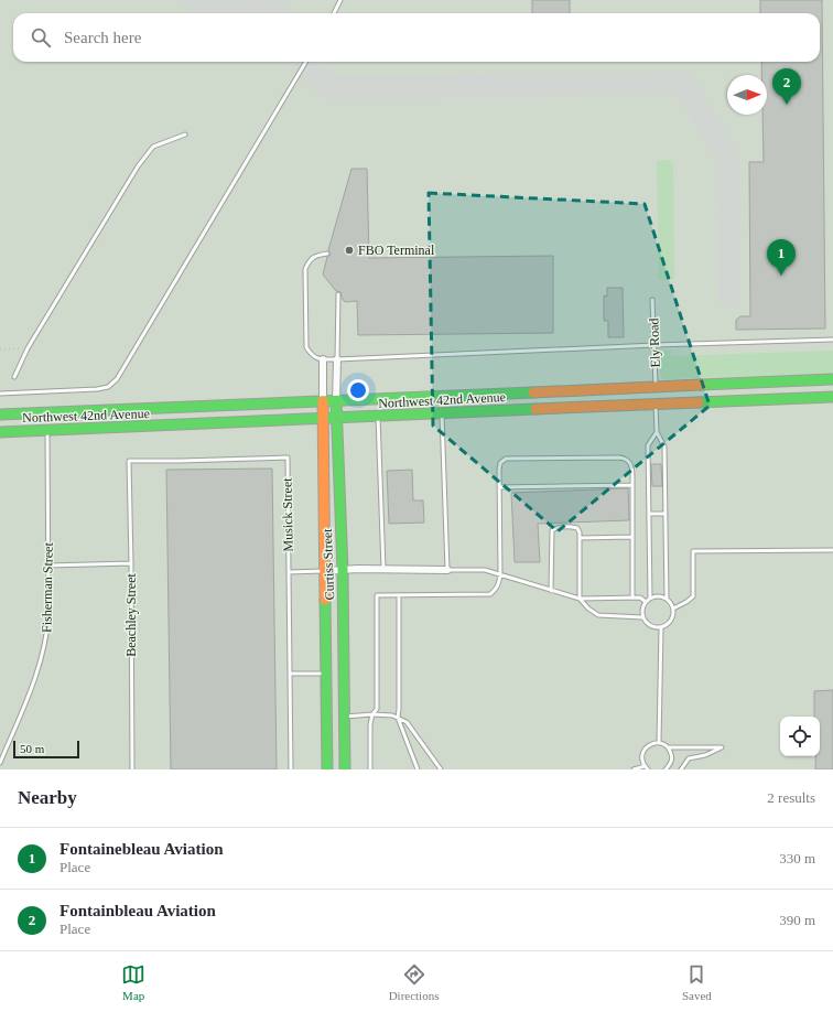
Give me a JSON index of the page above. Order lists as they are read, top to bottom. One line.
{"streets":{"street":["Northwest 42nd Avenue","Curtiss Street"],"lane":["Ely Road","Musick Street","Fisherman Street","Beachley Street"]},"crossings":[["Ely Road","Northwest 42nd Avenue"],["Northwest 42nd Avenue","Curtiss Street"],["Northwest 42nd Avenue","Fisherman Street"],["Musick Street","Beachley Street"]],"places":["FBO Terminal"],"scale_bar":"50 m","north":"right","page":{"search":"Search here","pins":["2","1"],"scale":"50 m","heading":["Nearby","2 results"],"list":[{"mark":"1","name":"Fontainebleau Aviation","note":"Place","value":"330 m"},{"mark":"2","name":"Fontainbleau Aviation","note":"Place","value":"390 m"}],"nav":["Map","Directions","Saved"]}}
